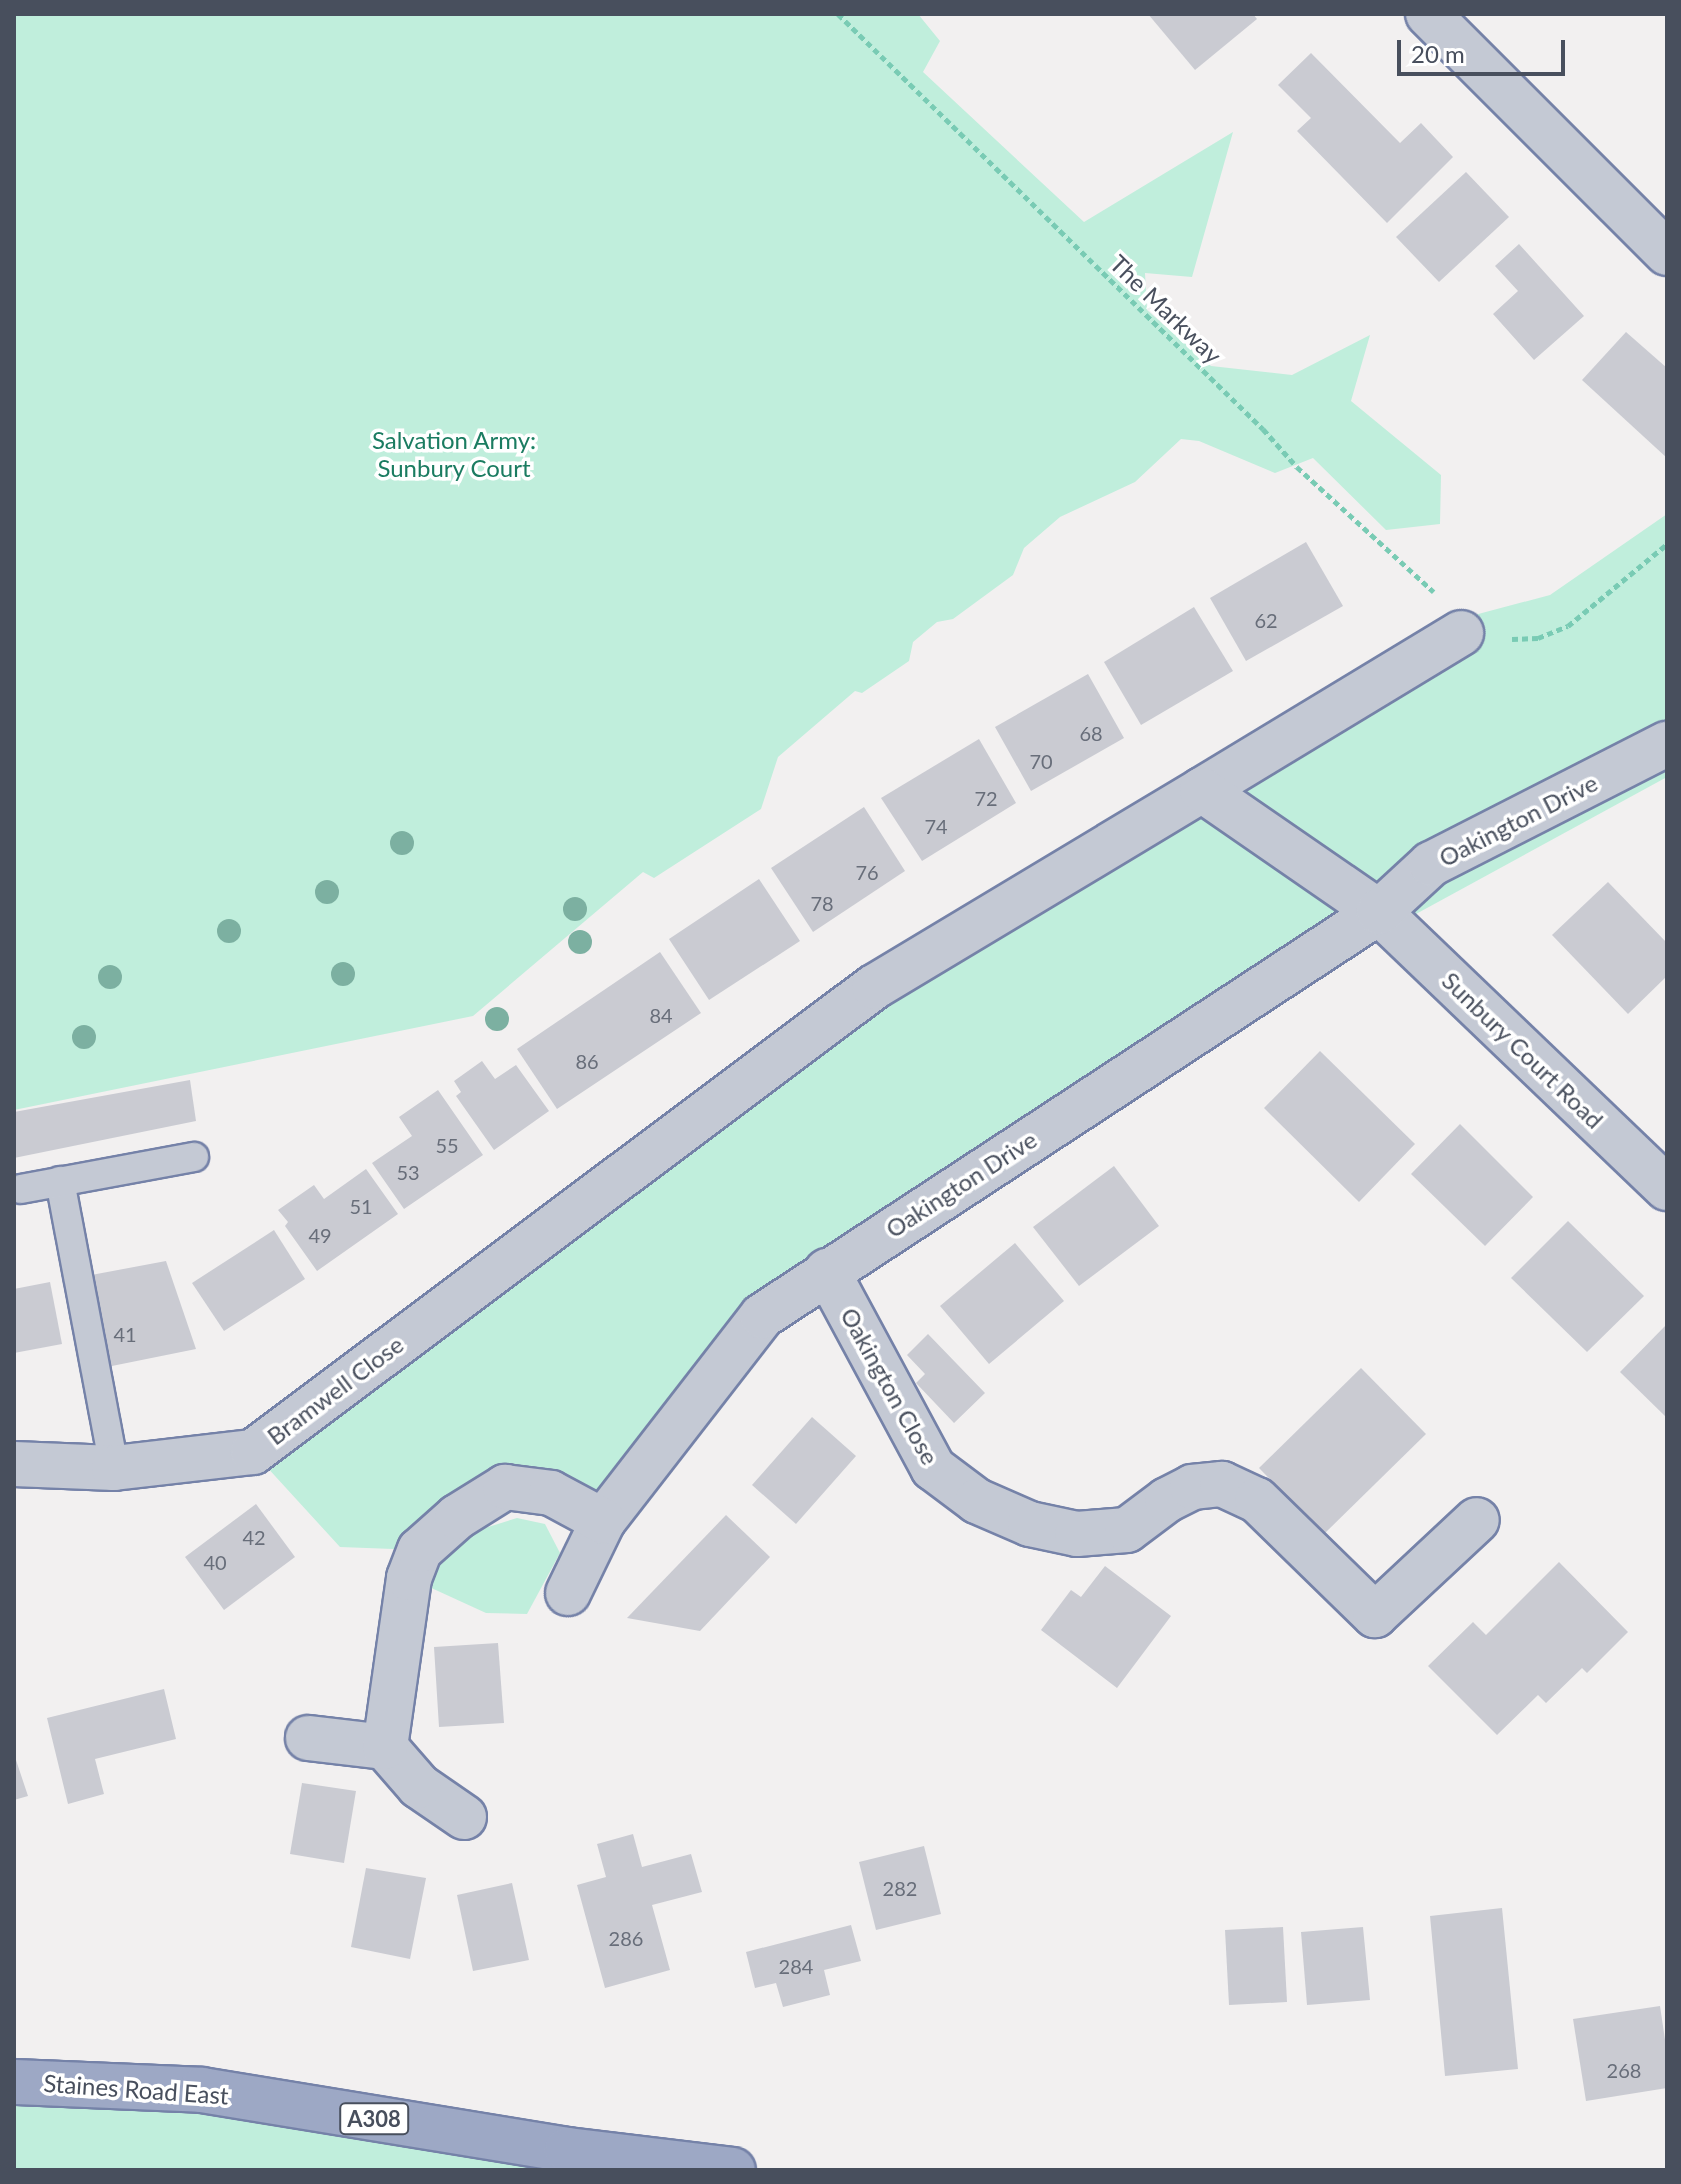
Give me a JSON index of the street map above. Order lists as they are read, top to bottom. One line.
{"streets":{"highway":["Staines Road East","A308"],"street":["Oakington Drive","Sunbury Court Road","Oakington Close","Bramwell Close"],"path":["The Markway"]},"crossings":[["Oakington Drive","Sunbury Court Road"],["Oakington Drive","Oakington Close"]],"parks":["Salvation Army: Sunbury Court"],"house_numbers":["62","68","70","72","74","76","78","84","86","55","53","51","49","41","42","40","282","286","284","268"],"scale_bar":"20 m"}
